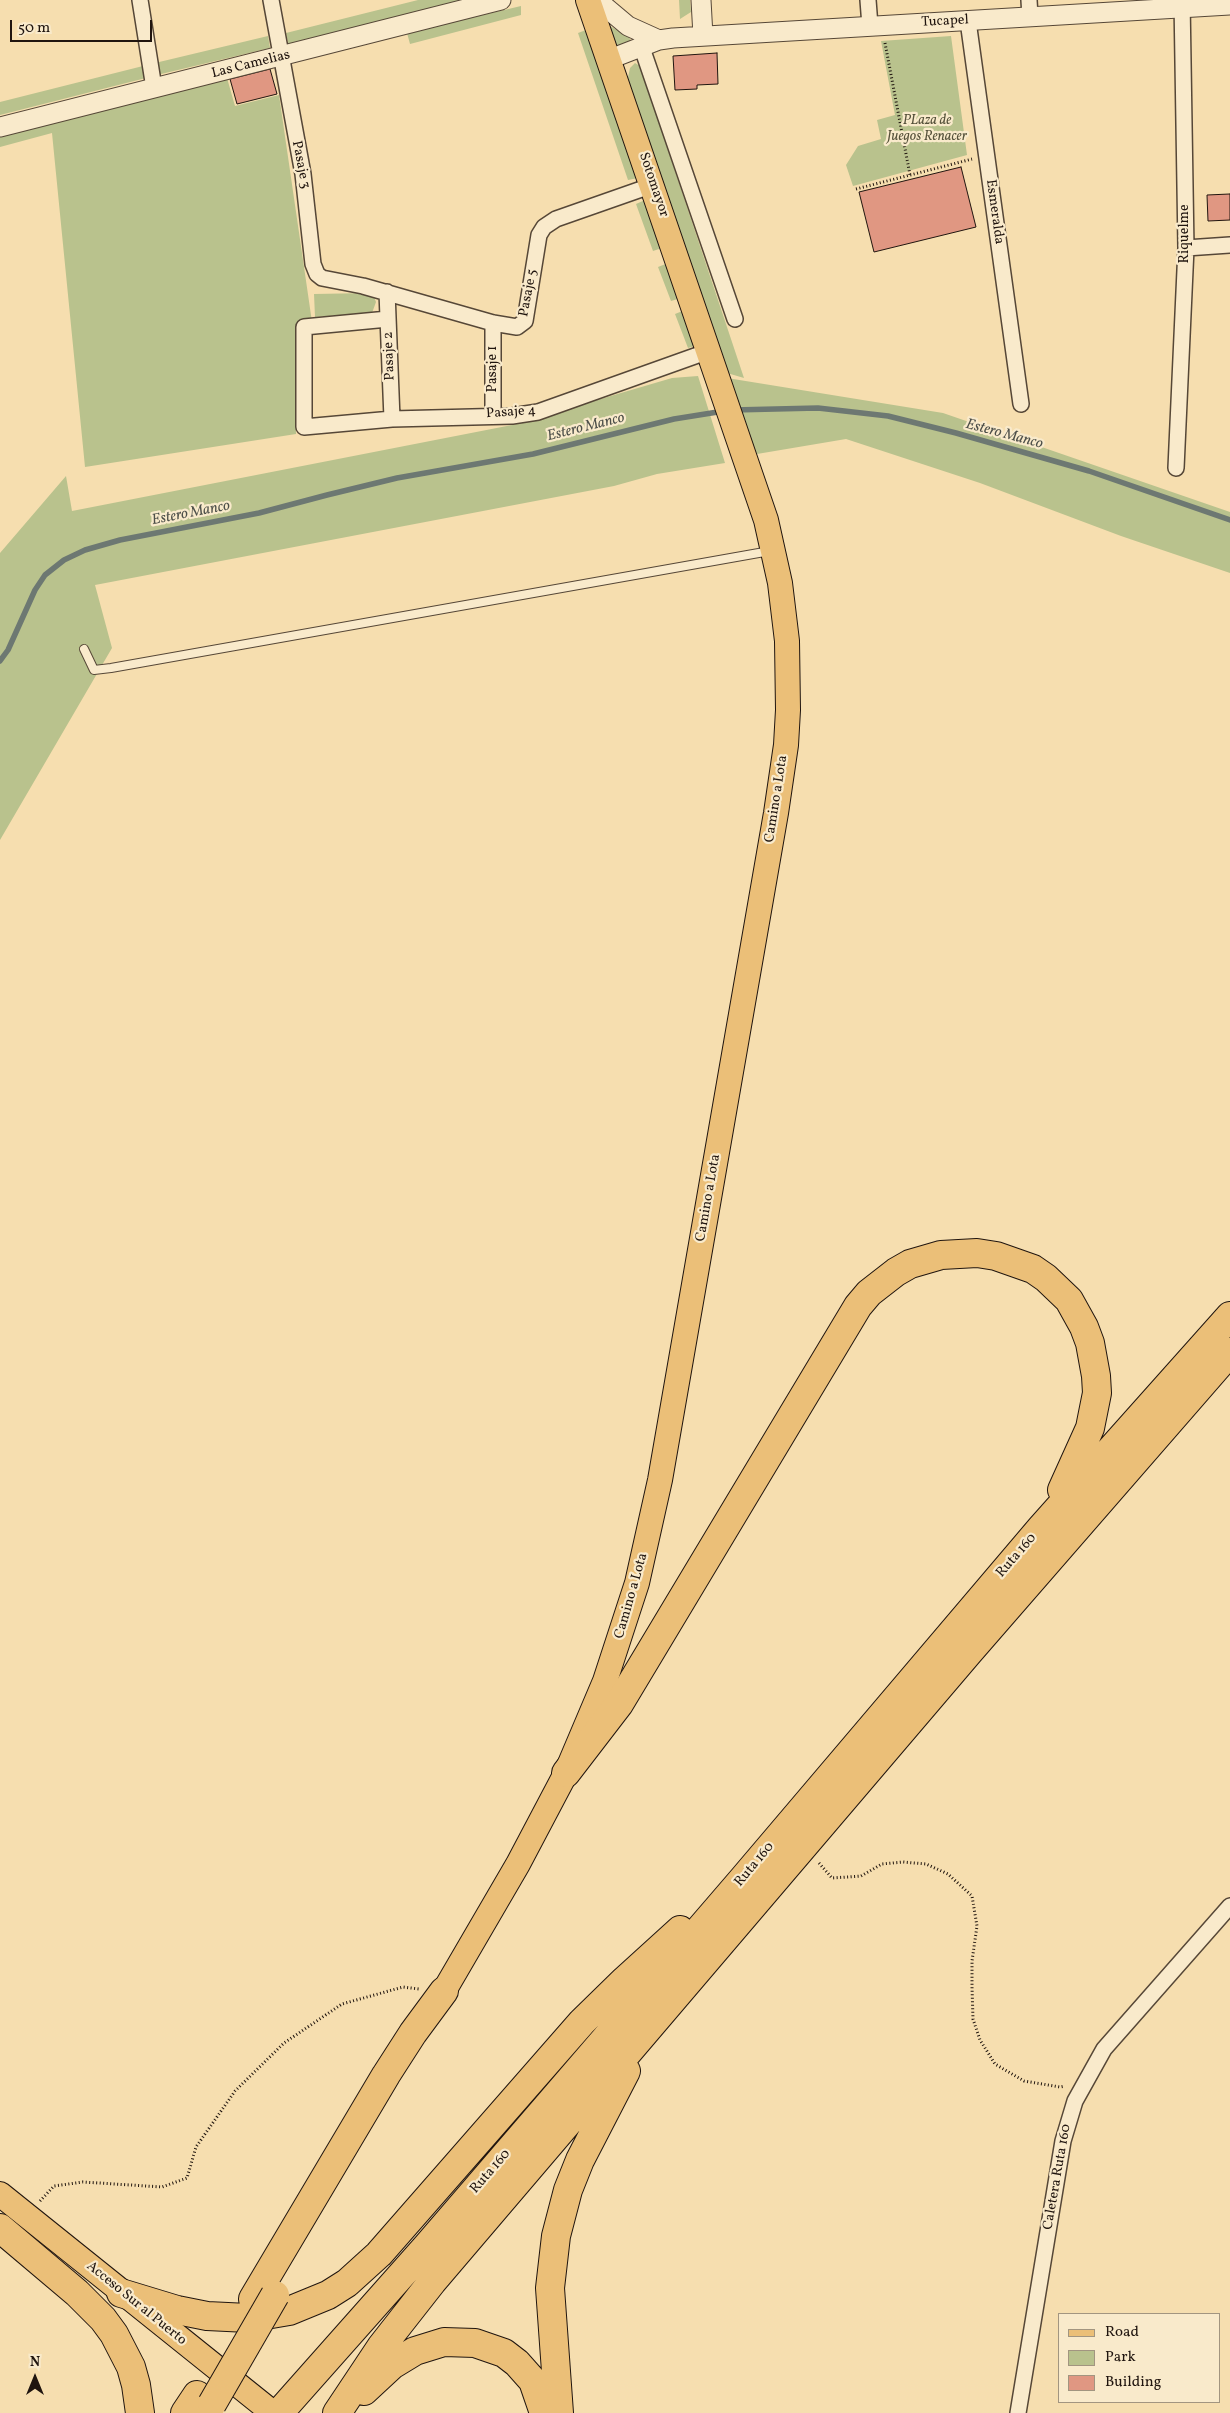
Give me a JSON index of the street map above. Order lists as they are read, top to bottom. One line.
{"streets":{"highway":["Ruta 160"],"main road":["Sotomayor","Camino a Lota","Acceso Sur al Puerto"],"street":["Tucapel","Las Camelias","Pasaje 3","Esmeralda","Riquelme","Pasaje 5","Pasaje 2","Pasaje 1","Pasaje 4","Caletera Ruta 160"]},"crossings":[["Tucapel","Sotomayor"],["Tucapel","Esmeralda"],["Tucapel","Riquelme"],["Las Camelias","Pasaje 3"],["Pasaje 3","Pasaje 5"],["Sotomayor","Pasaje 5"],["Sotomayor","Pasaje 4"],["Sotomayor","Camino a Lota"],["Pasaje 5","Pasaje 2"],["Pasaje 5","Pasaje 1"],["Pasaje 2","Pasaje 4"],["Pasaje 1","Pasaje 4"],["Pasaje 4","Camino a Lota"]],"water":["Estero Manco"],"parks":["PLaza de Juegos Renacer"],"legend":["Road","Park","Building"],"scale_bar":"50 m","north":"top"}
